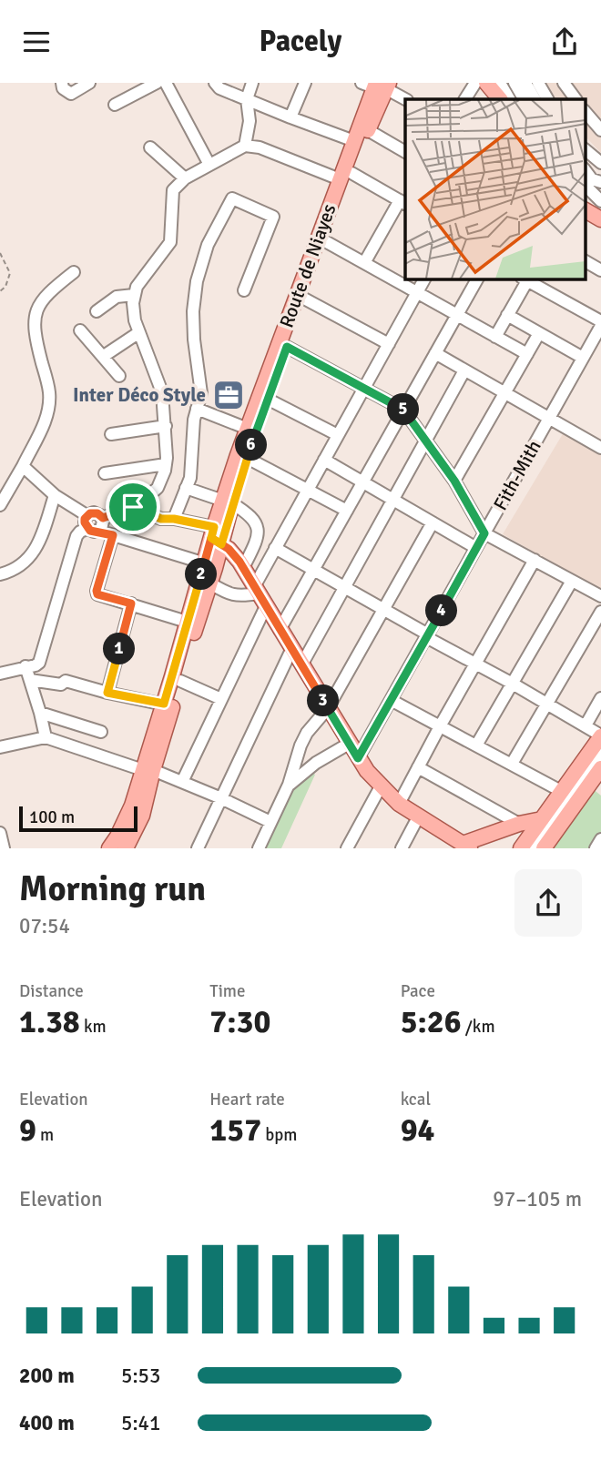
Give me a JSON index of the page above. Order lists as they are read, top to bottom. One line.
{"streets":{"main road":["Route de Niayes"],"street":["Fith-Mith"]},"places":{"office":["Inter Déco Style"]},"scale_bar":"100 m","page":{"header":"Pacely","pins":["5","6","2","4","1","3"],"scale":"100 m","heading":["Morning run","07:54"],"stats":[["Distance","1.38 km"],["Time","7:30"],["Pace","5:26 /km"],["Elevation","9 m"],["Heart rate","157 bpm"],["kcal","94"]],"chart":["Elevation","97–105 m"],"list":[{"name":"200 m","note":"5:53"},{"name":"400 m","note":"5:41"}]}}
